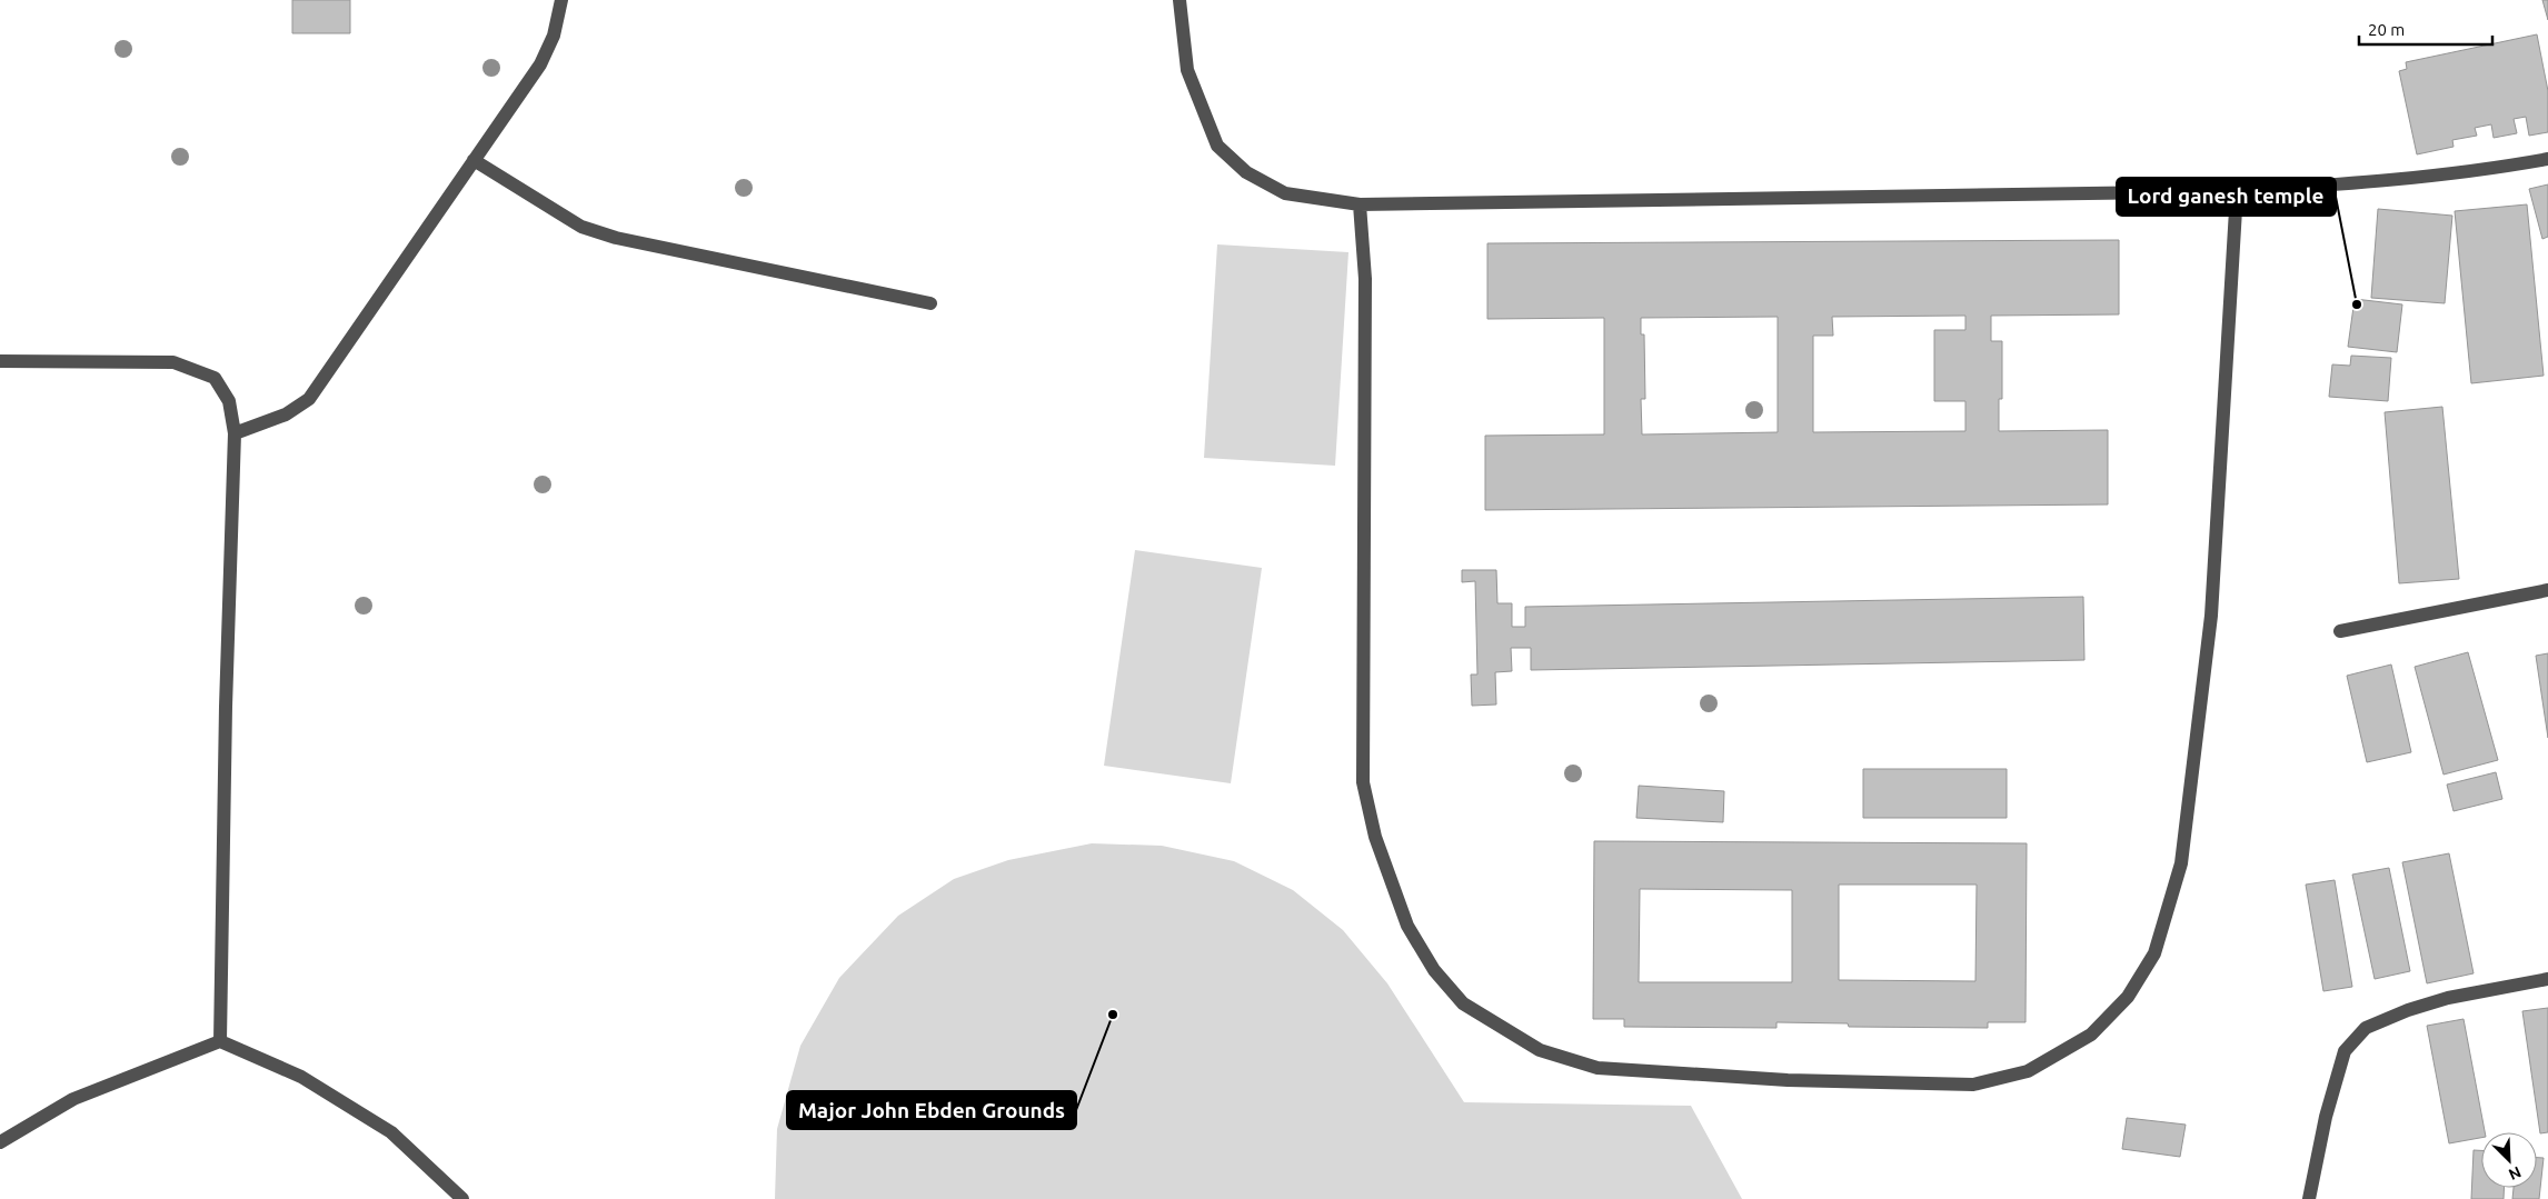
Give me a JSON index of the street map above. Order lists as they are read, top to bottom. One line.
{"places":["Lord ganesh temple","Major John Ebden Grounds"],"scale_bar":"20 m","north":"bottom right"}
